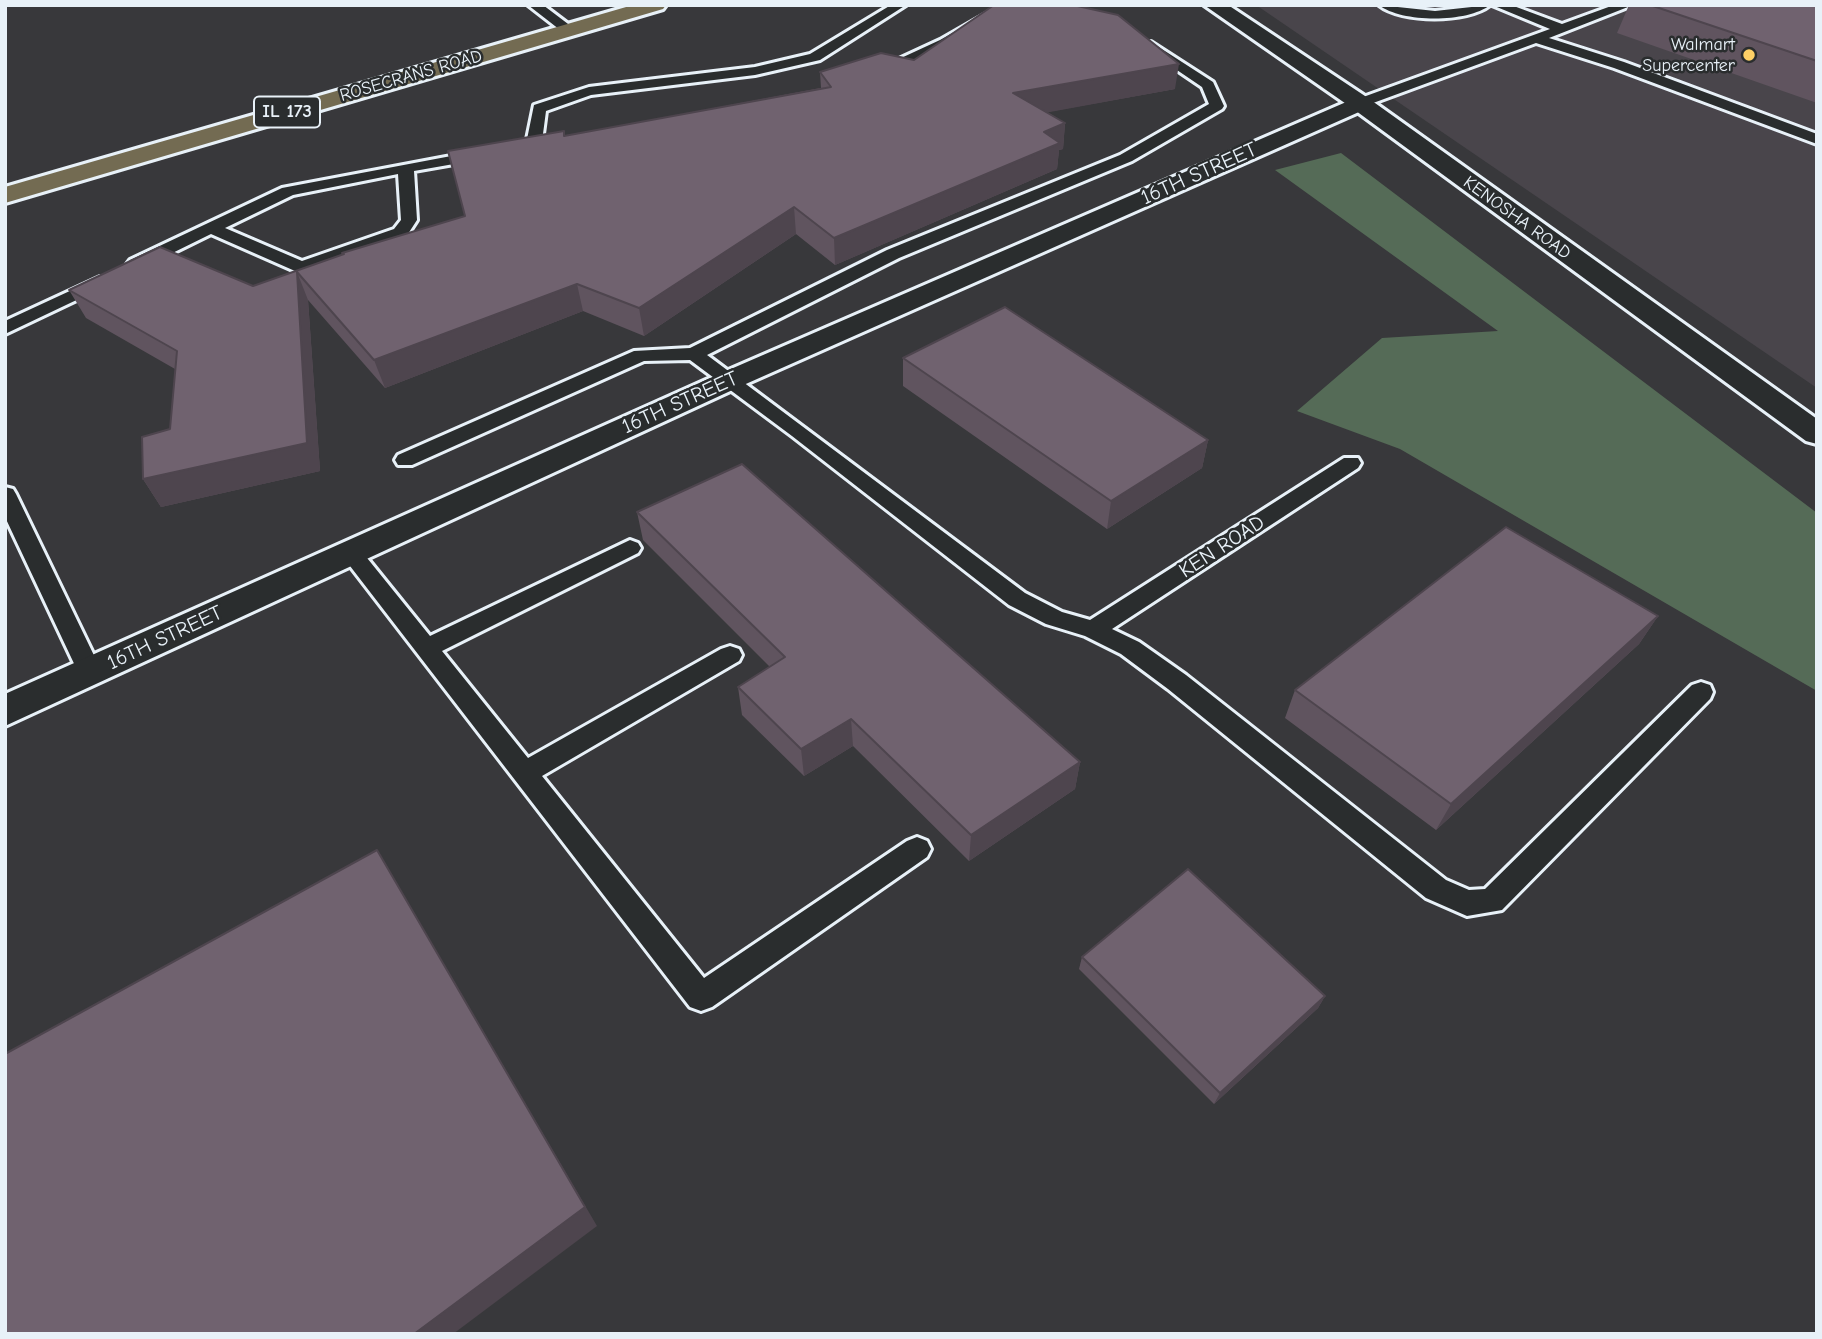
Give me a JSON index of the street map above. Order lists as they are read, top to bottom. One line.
{"streets":{"main road":["ROSECRANS ROAD","IL 173"],"street":["16TH STREET","KENOSHA ROAD"],"lane":["KEN ROAD"]},"crossings":[["16TH STREET","KENOSHA ROAD"]],"places":["Walmart Supercenter"]}
